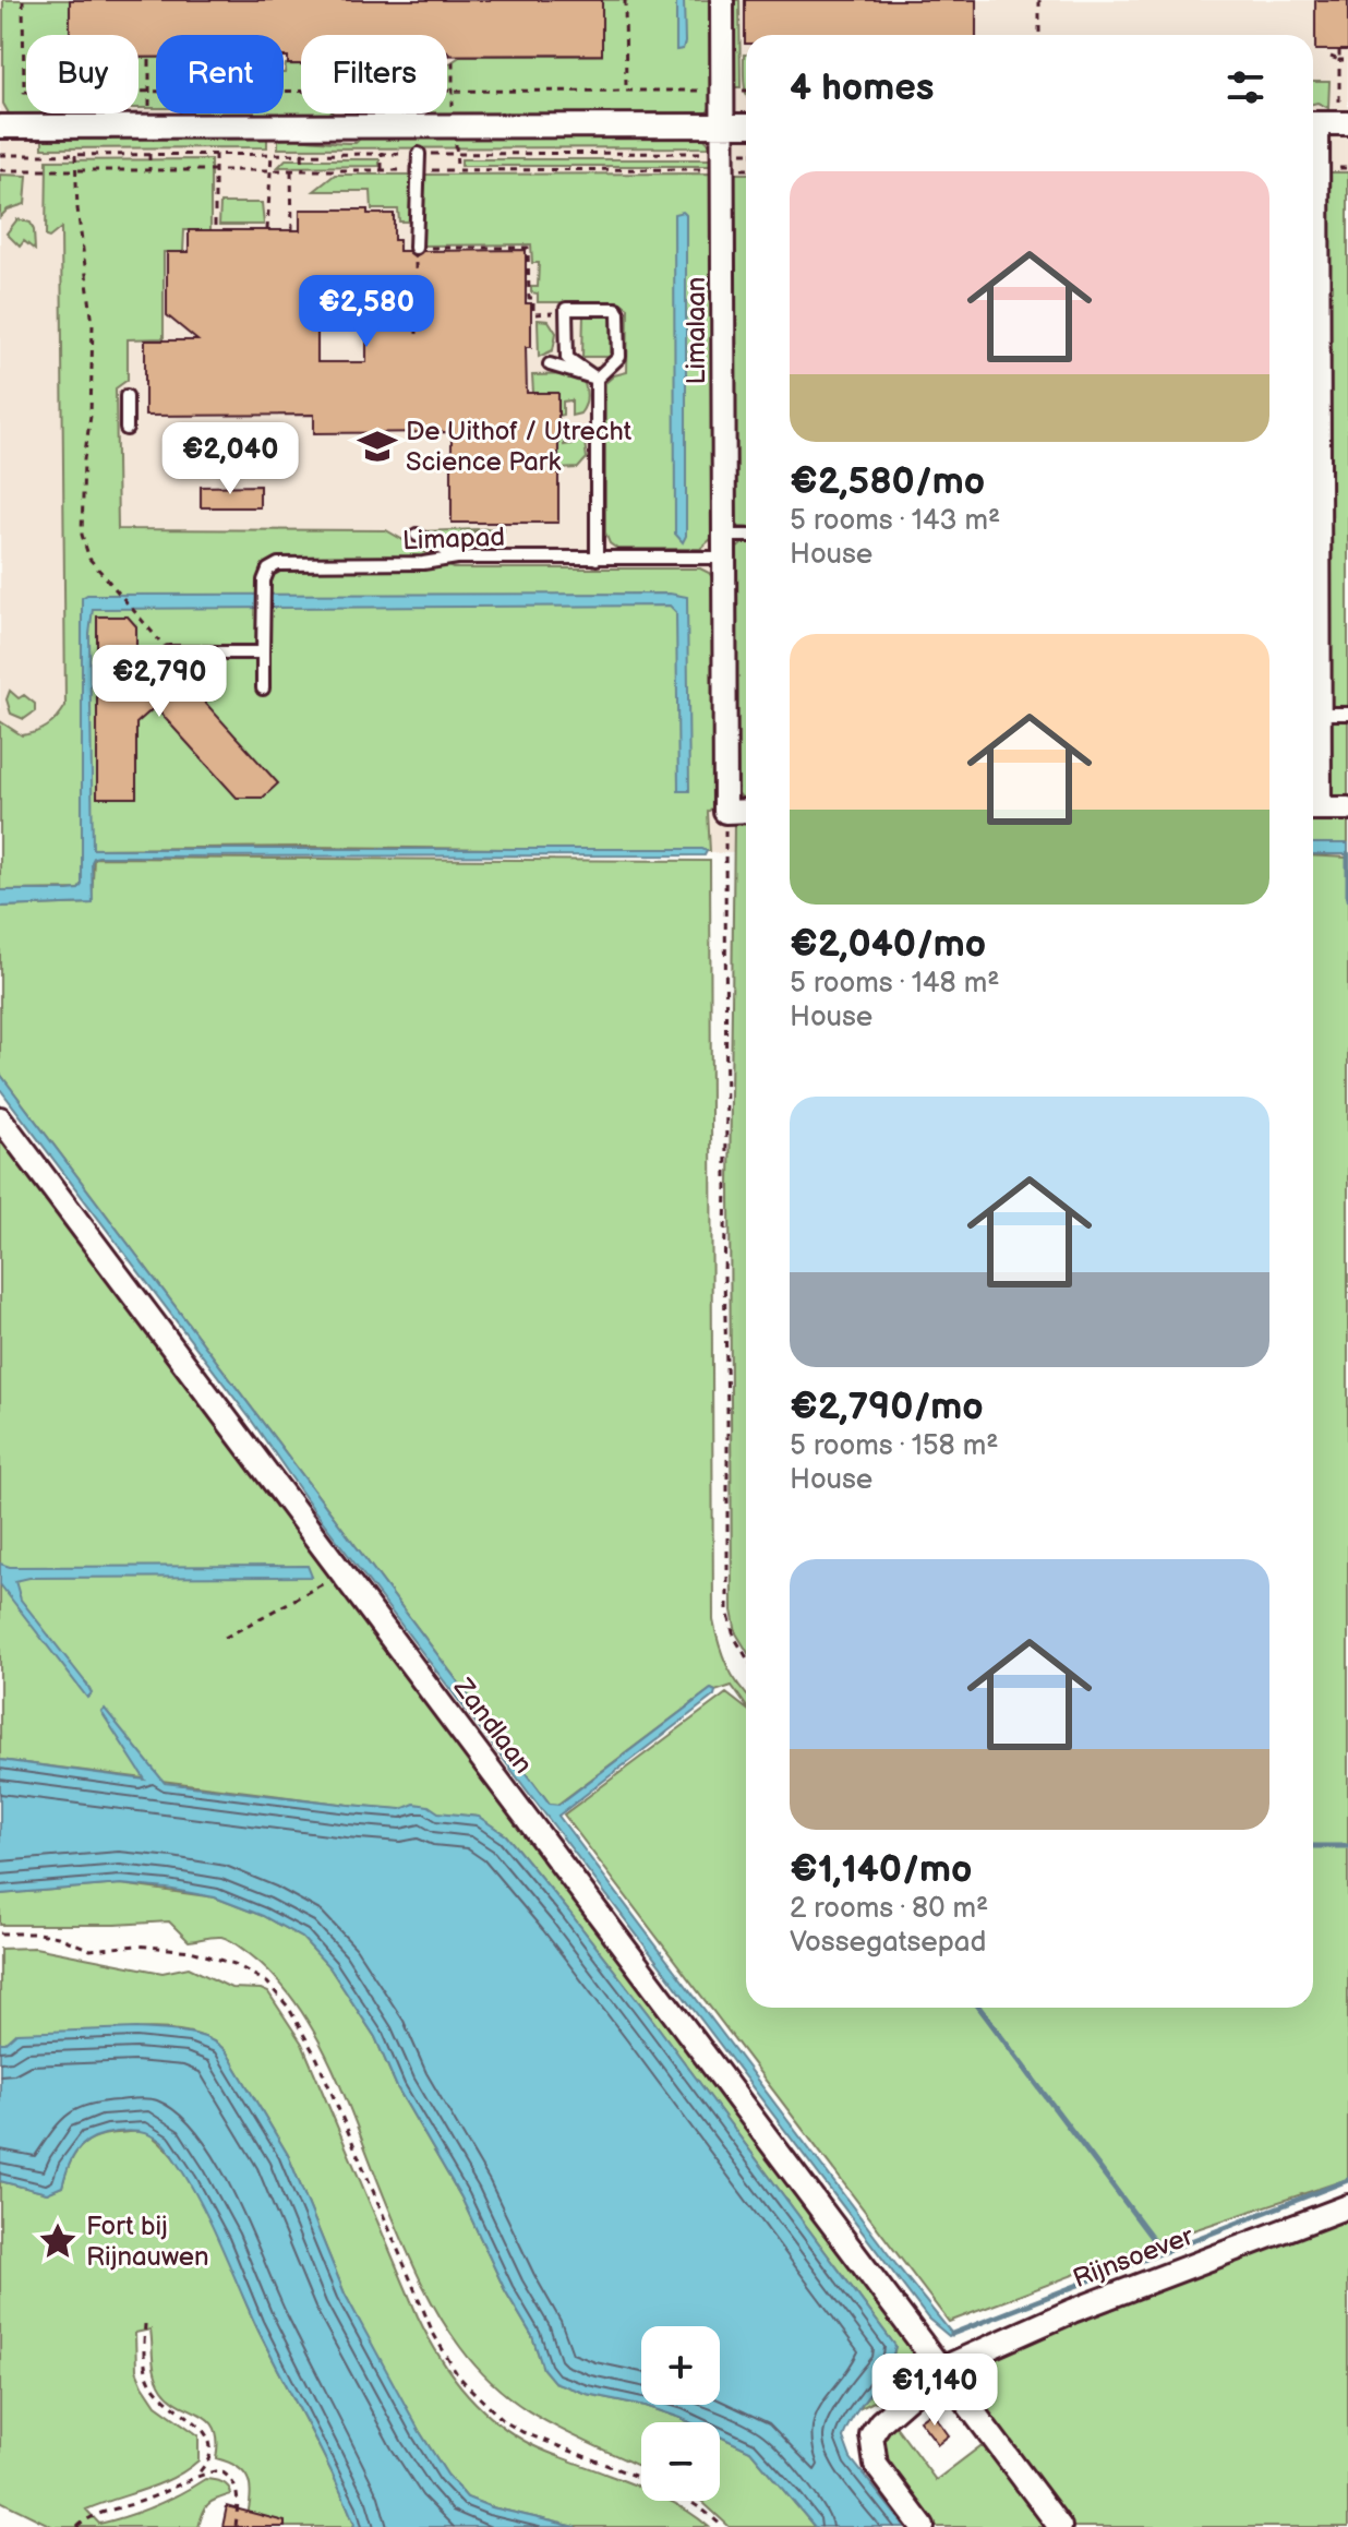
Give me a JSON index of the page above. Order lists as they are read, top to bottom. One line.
{"streets":{"street":["Limalaan","Zandlaan","Rijnsoever"],"lane":["Limapad"]},"crossings":[["Limalaan","Limapad"],["Zandlaan","Rijnsoever"]],"places":{"school or university":["De Uithof / Utrecht Science Park"],"place":["Fort bij Rijnauwen"]},"page":{"chip":["Buy","Rent","Filters"],"heading":"4 homes","list":[{"name":"€2,580/mo","note":"5 rooms · 143 m² · House"},{"name":"€2,040/mo","note":"5 rooms · 148 m² · House"},{"name":"€2,790/mo","note":"5 rooms · 158 m² · House"},{"name":"€1,140/mo","note":"2 rooms · 80 m² · Vossegatsepad"}],"price":["€2,580","€2,040","€2,790","€1,140"],"map_buttons":["+","−"]}}
